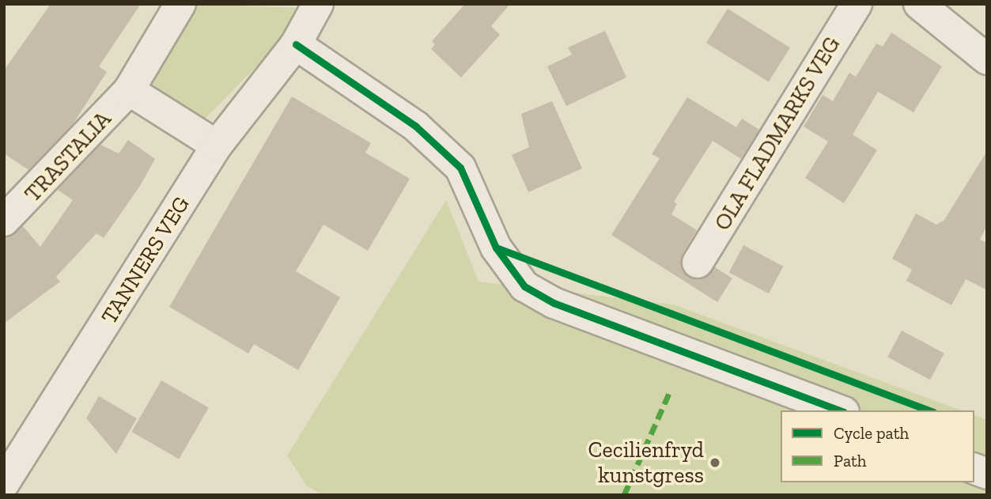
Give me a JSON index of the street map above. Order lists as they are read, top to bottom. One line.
{"streets":{"street":["OLA FLADMARKS VEG","TRASTALIA","TANNERS VEG"]},"places":["Cecilienfryd kunstgress"],"legend":["Cycle path","Path"]}
